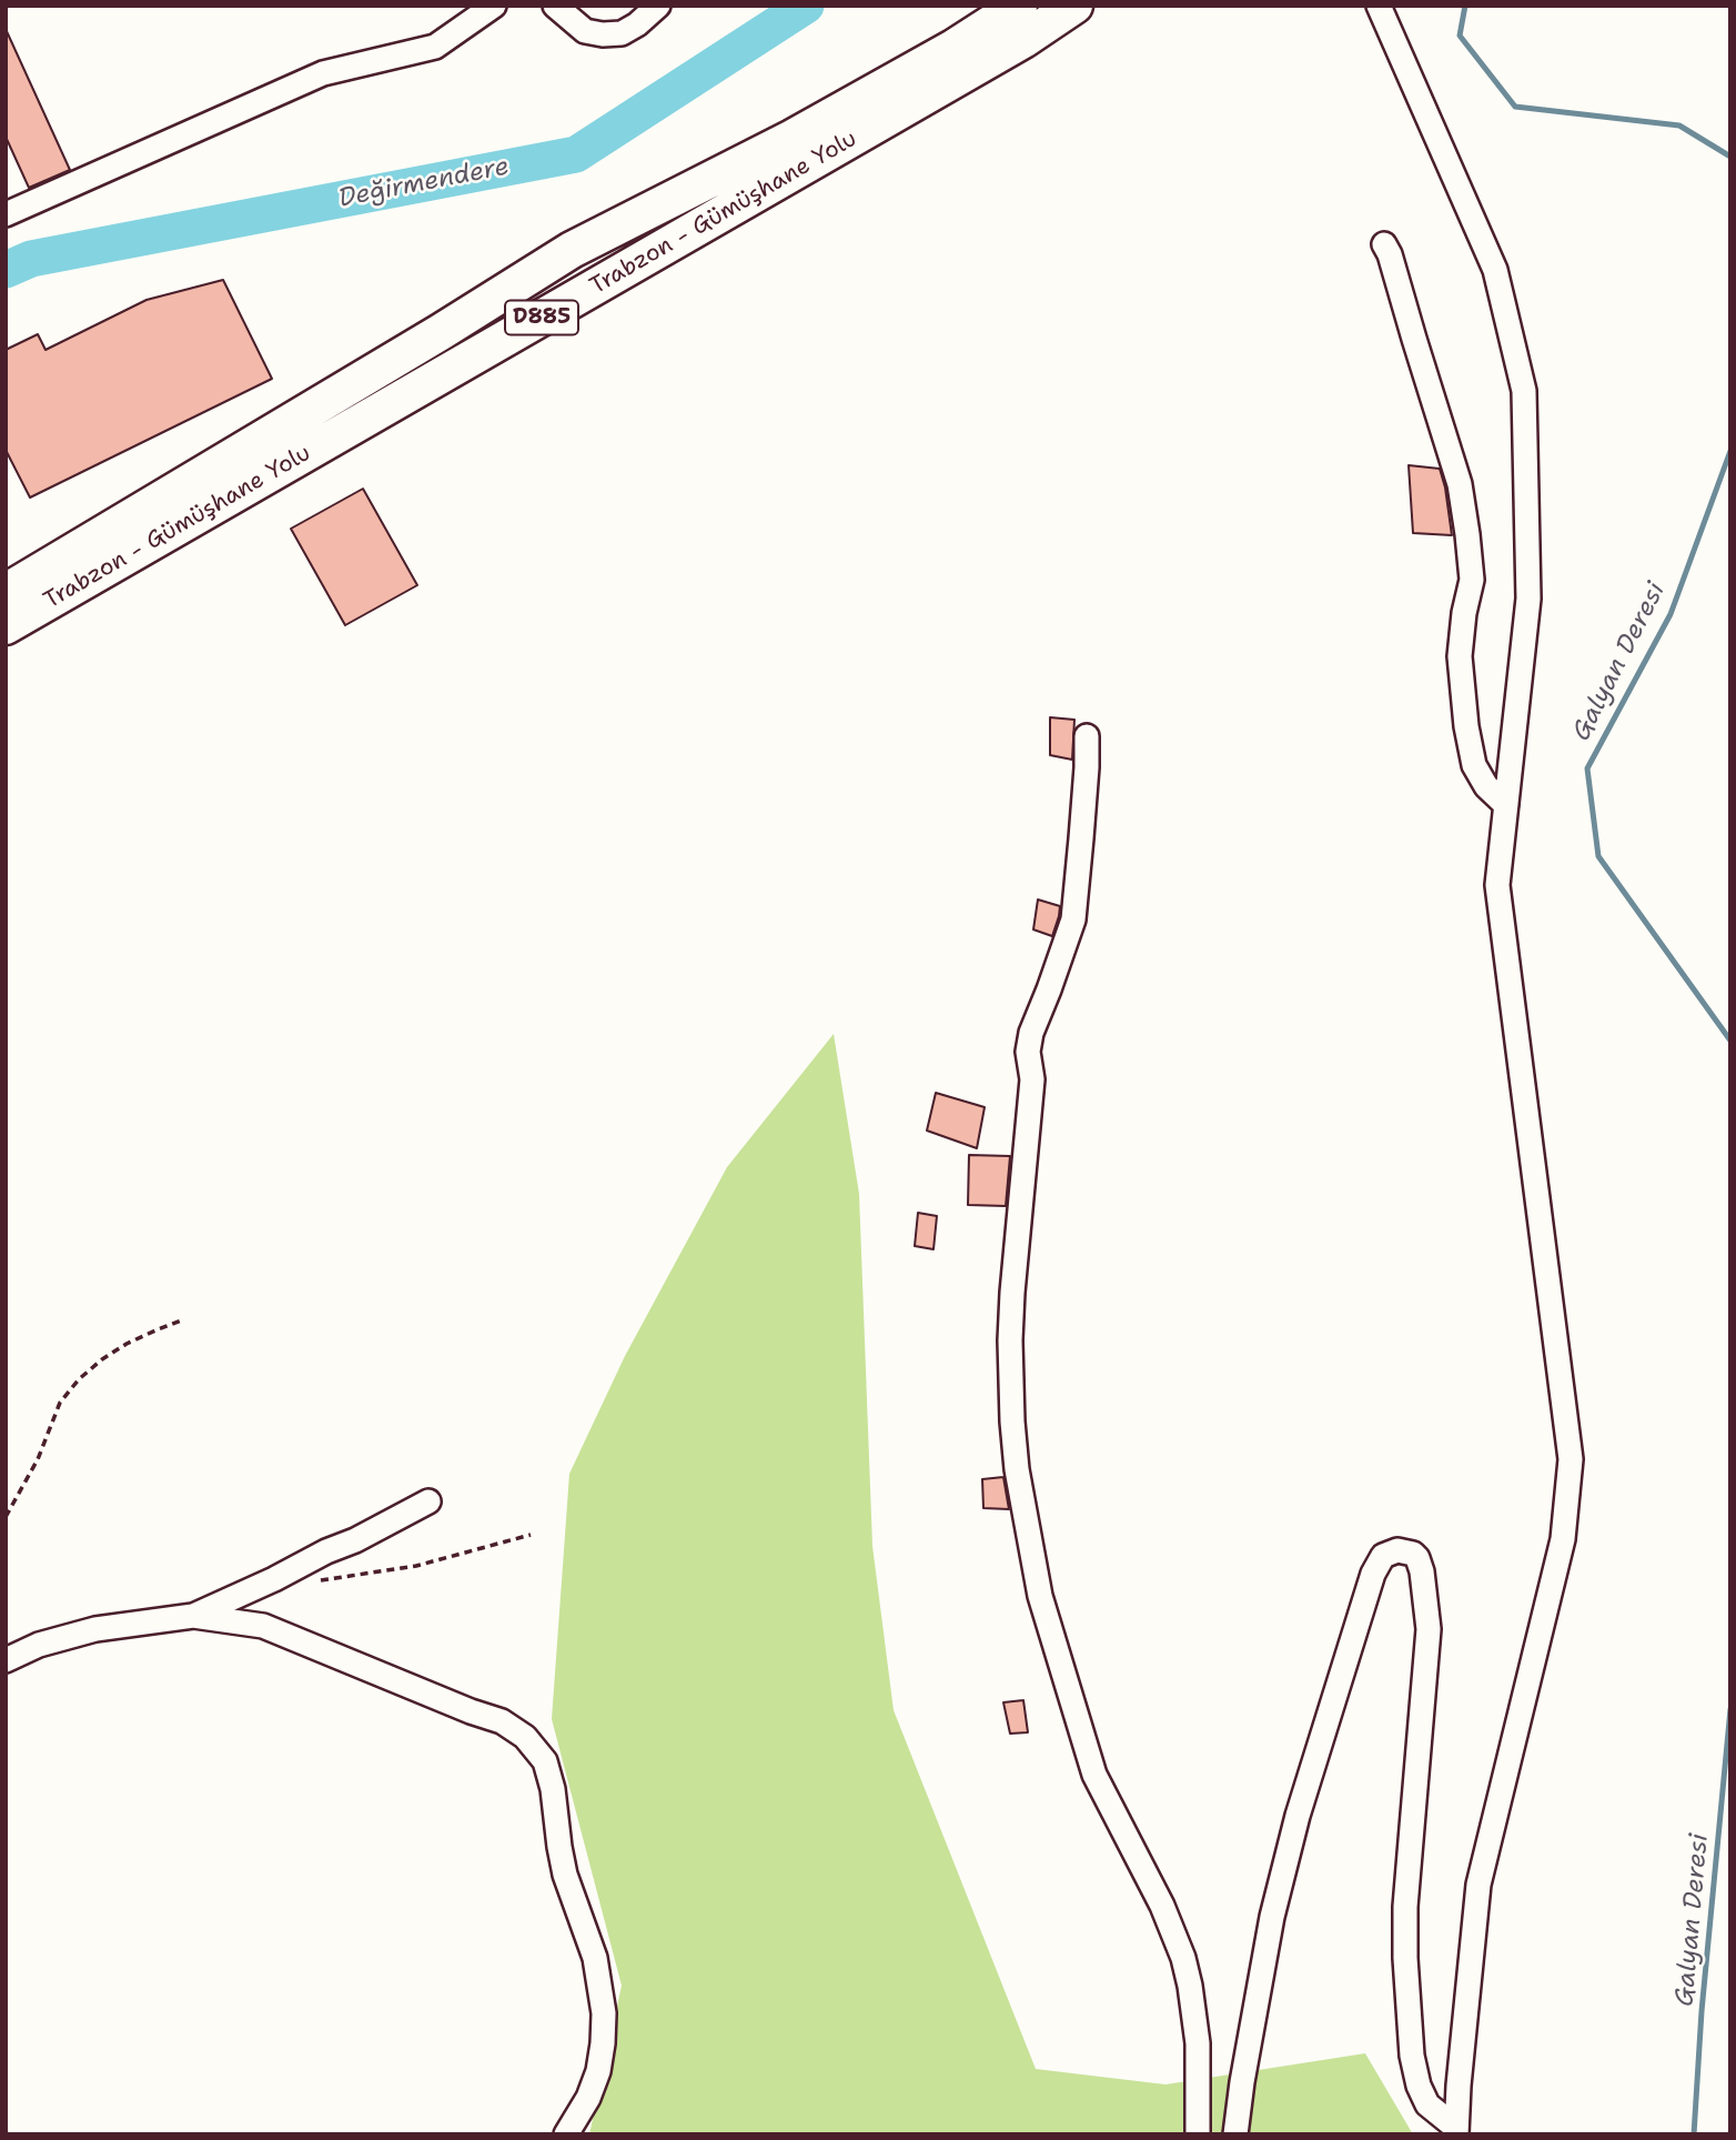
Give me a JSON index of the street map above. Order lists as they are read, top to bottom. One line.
{"streets":{"highway":["Trabzon - Gümüşhane Yolu","D885"]},"water":["Değirmendere","Galyan Deresi"]}
